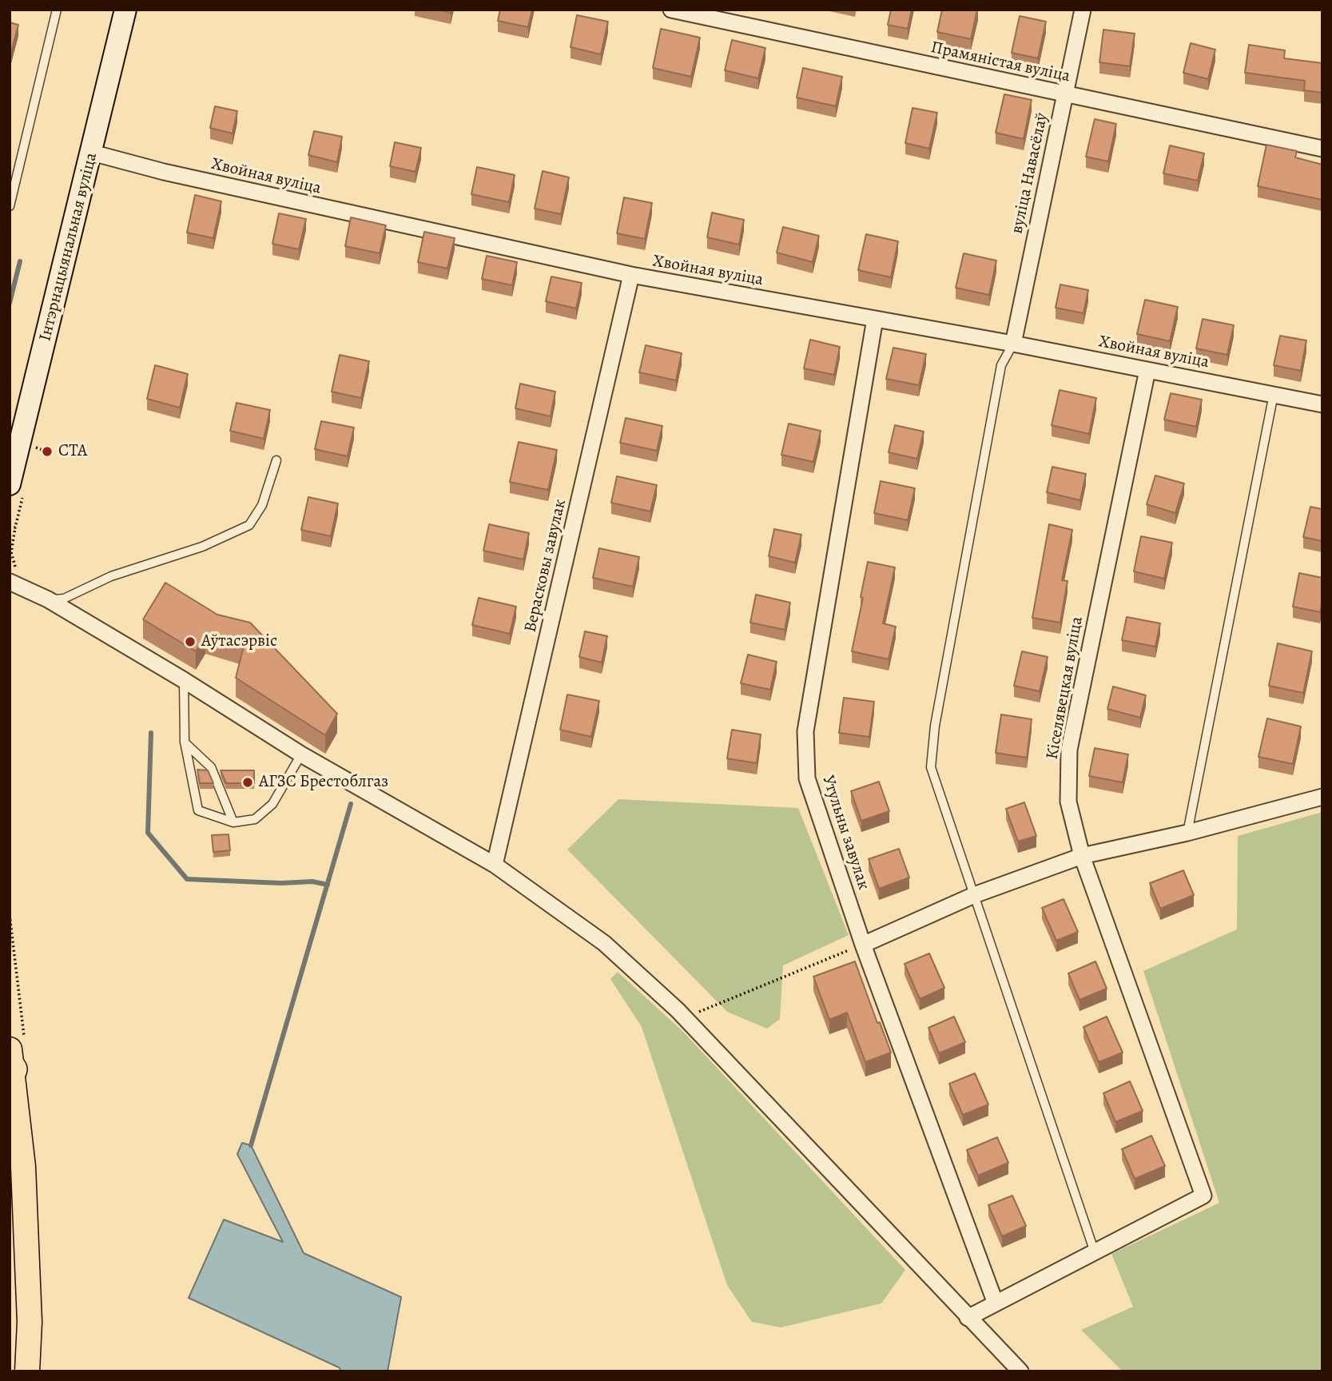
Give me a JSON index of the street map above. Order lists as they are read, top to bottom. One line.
{"streets":{"main road":["Інтэрнацыянальная вуліца"],"street":["Прамяністая вуліца","вуліца Навасёлаў","Хвойная вуліца","Верасковы завулак","Кіселявецкая вуліца","Утульны завулак"]},"crossings":[["Прамяністая вуліца","вуліца Навасёлаў"],["вуліца Навасёлаў","Хвойная вуліца"],["Хвойная вуліца","Інтэрнацыянальная вуліца"],["Хвойная вуліца","Верасковы завулак"],["Хвойная вуліца","Кіселявецкая вуліца"],["Хвойная вуліца","Утульны завулак"]],"places":["СТА","Аўтасэрвіс","АГЗС Брестоблгаз"]}
